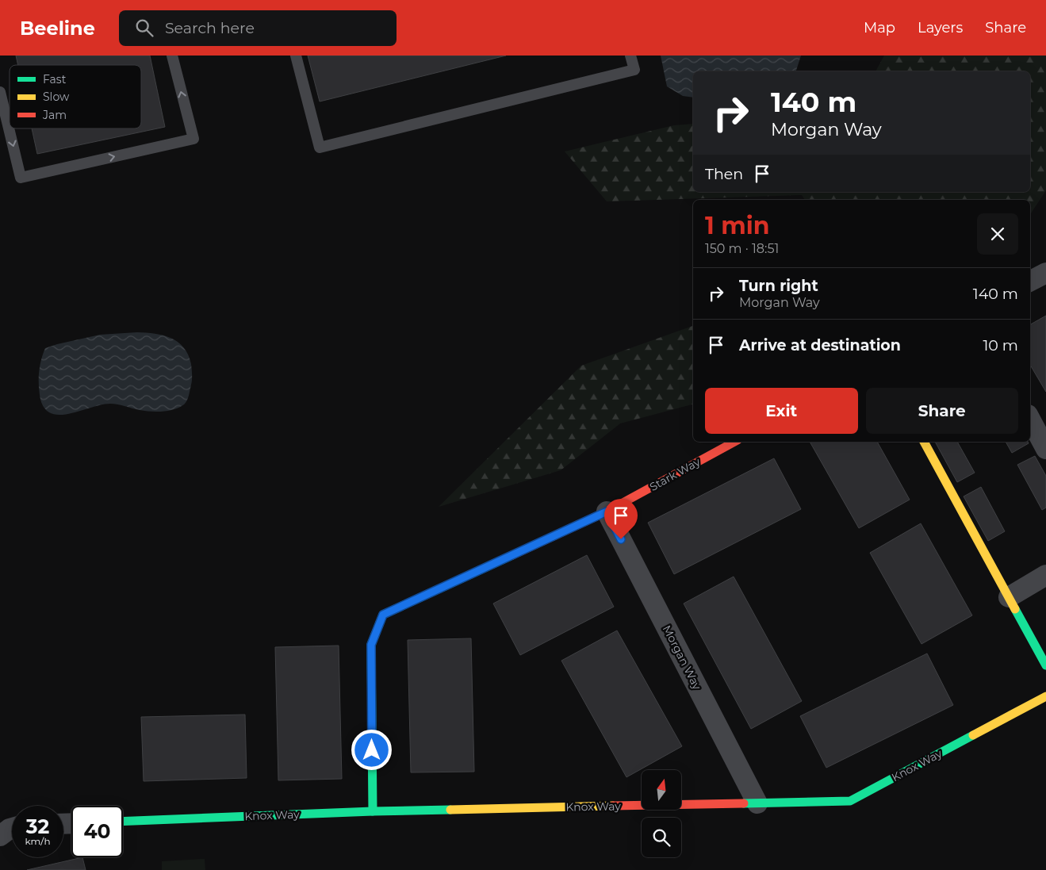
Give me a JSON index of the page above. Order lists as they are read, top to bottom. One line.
{"streets":{"street":["Stark Way","Morgan Way","Knox Way"]},"crossings":[["Stark Way","Morgan Way"],["Stark Way","Knox Way"],["Morgan Way","Knox Way"]],"legend":["Fast","Slow","Jam"],"north":"top","page":{"header":"Beeline","search":"Search here","nav":["Map","Layers","Share"],"turn":["140 m","Morgan Way"],"then":"Then","heading":["1 min","150 m · 18:51"],"list":[{"name":"Turn right","note":"Morgan Way","value":"140 m"},{"name":"Arrive at destination","value":"10 m"}],"buttons":["Exit","Share"],"speed":"32 km/h","limit":"40"}}
